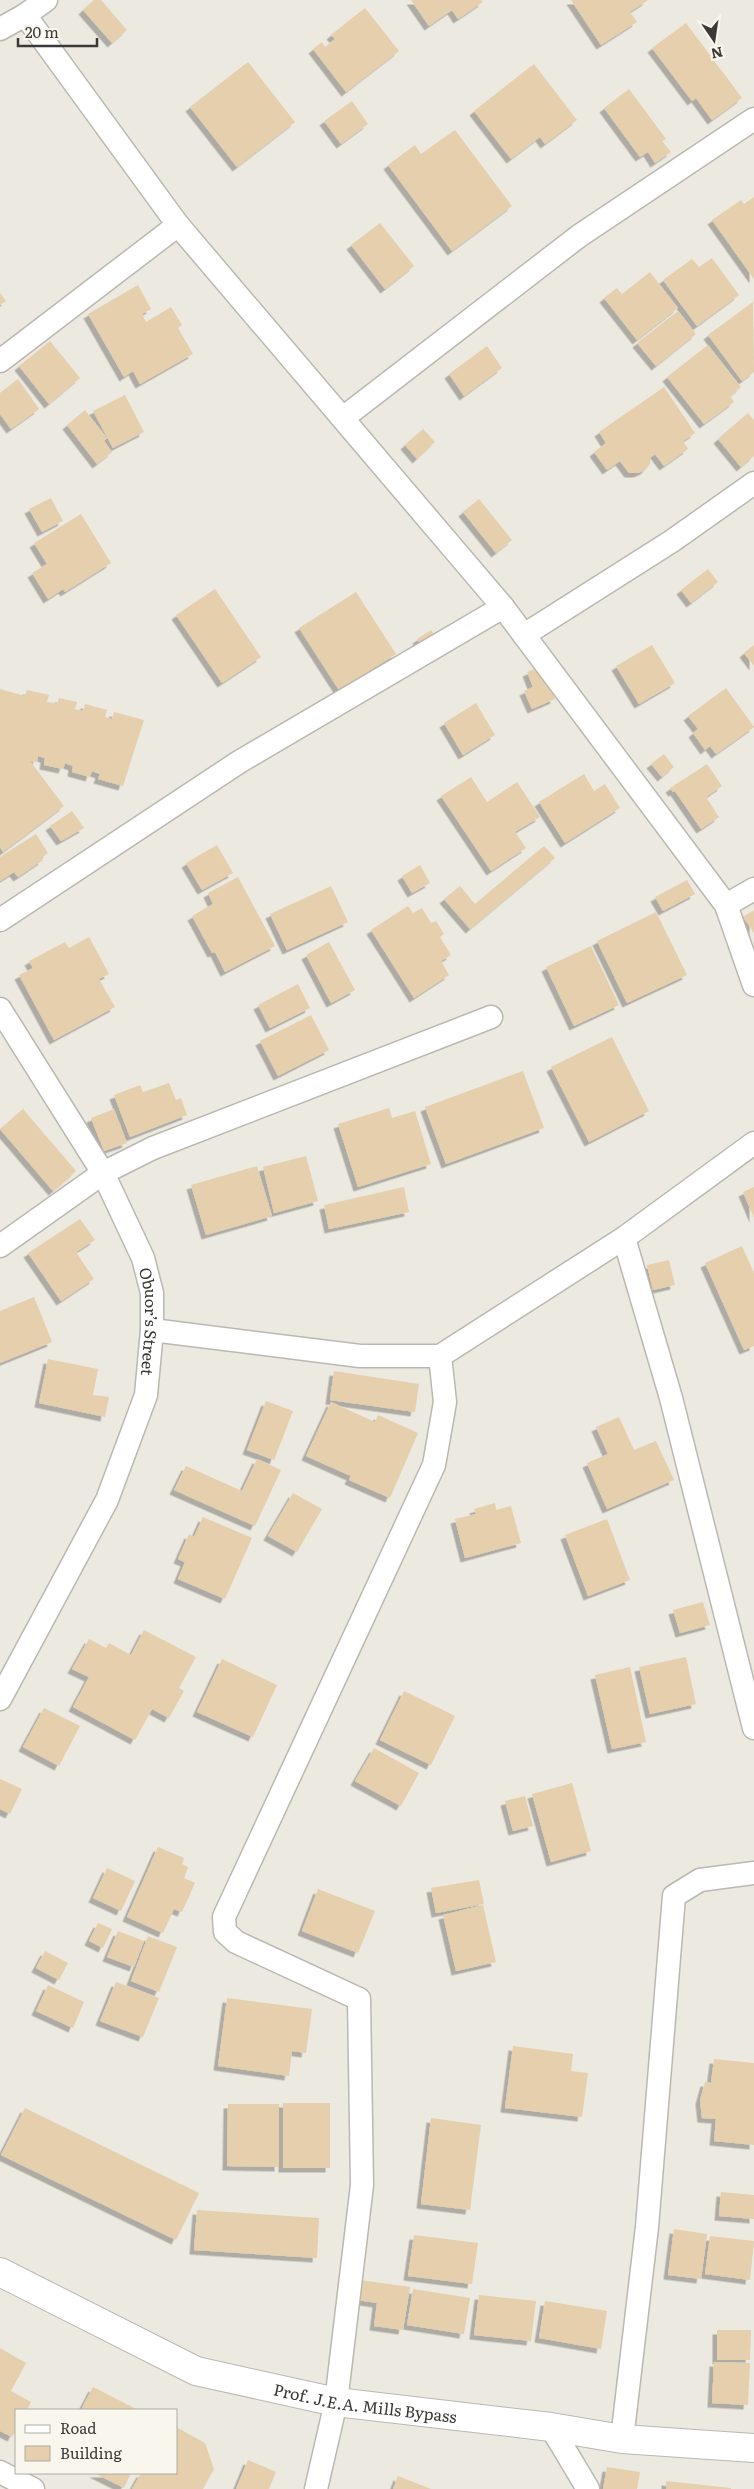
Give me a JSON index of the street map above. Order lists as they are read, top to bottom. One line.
{"streets":{"street":["Obuor’s Street","Prof. J.E.A. Mills Bypass"]},"legend":["Road","Building"],"scale_bar":"20 m","north":"bottom"}
